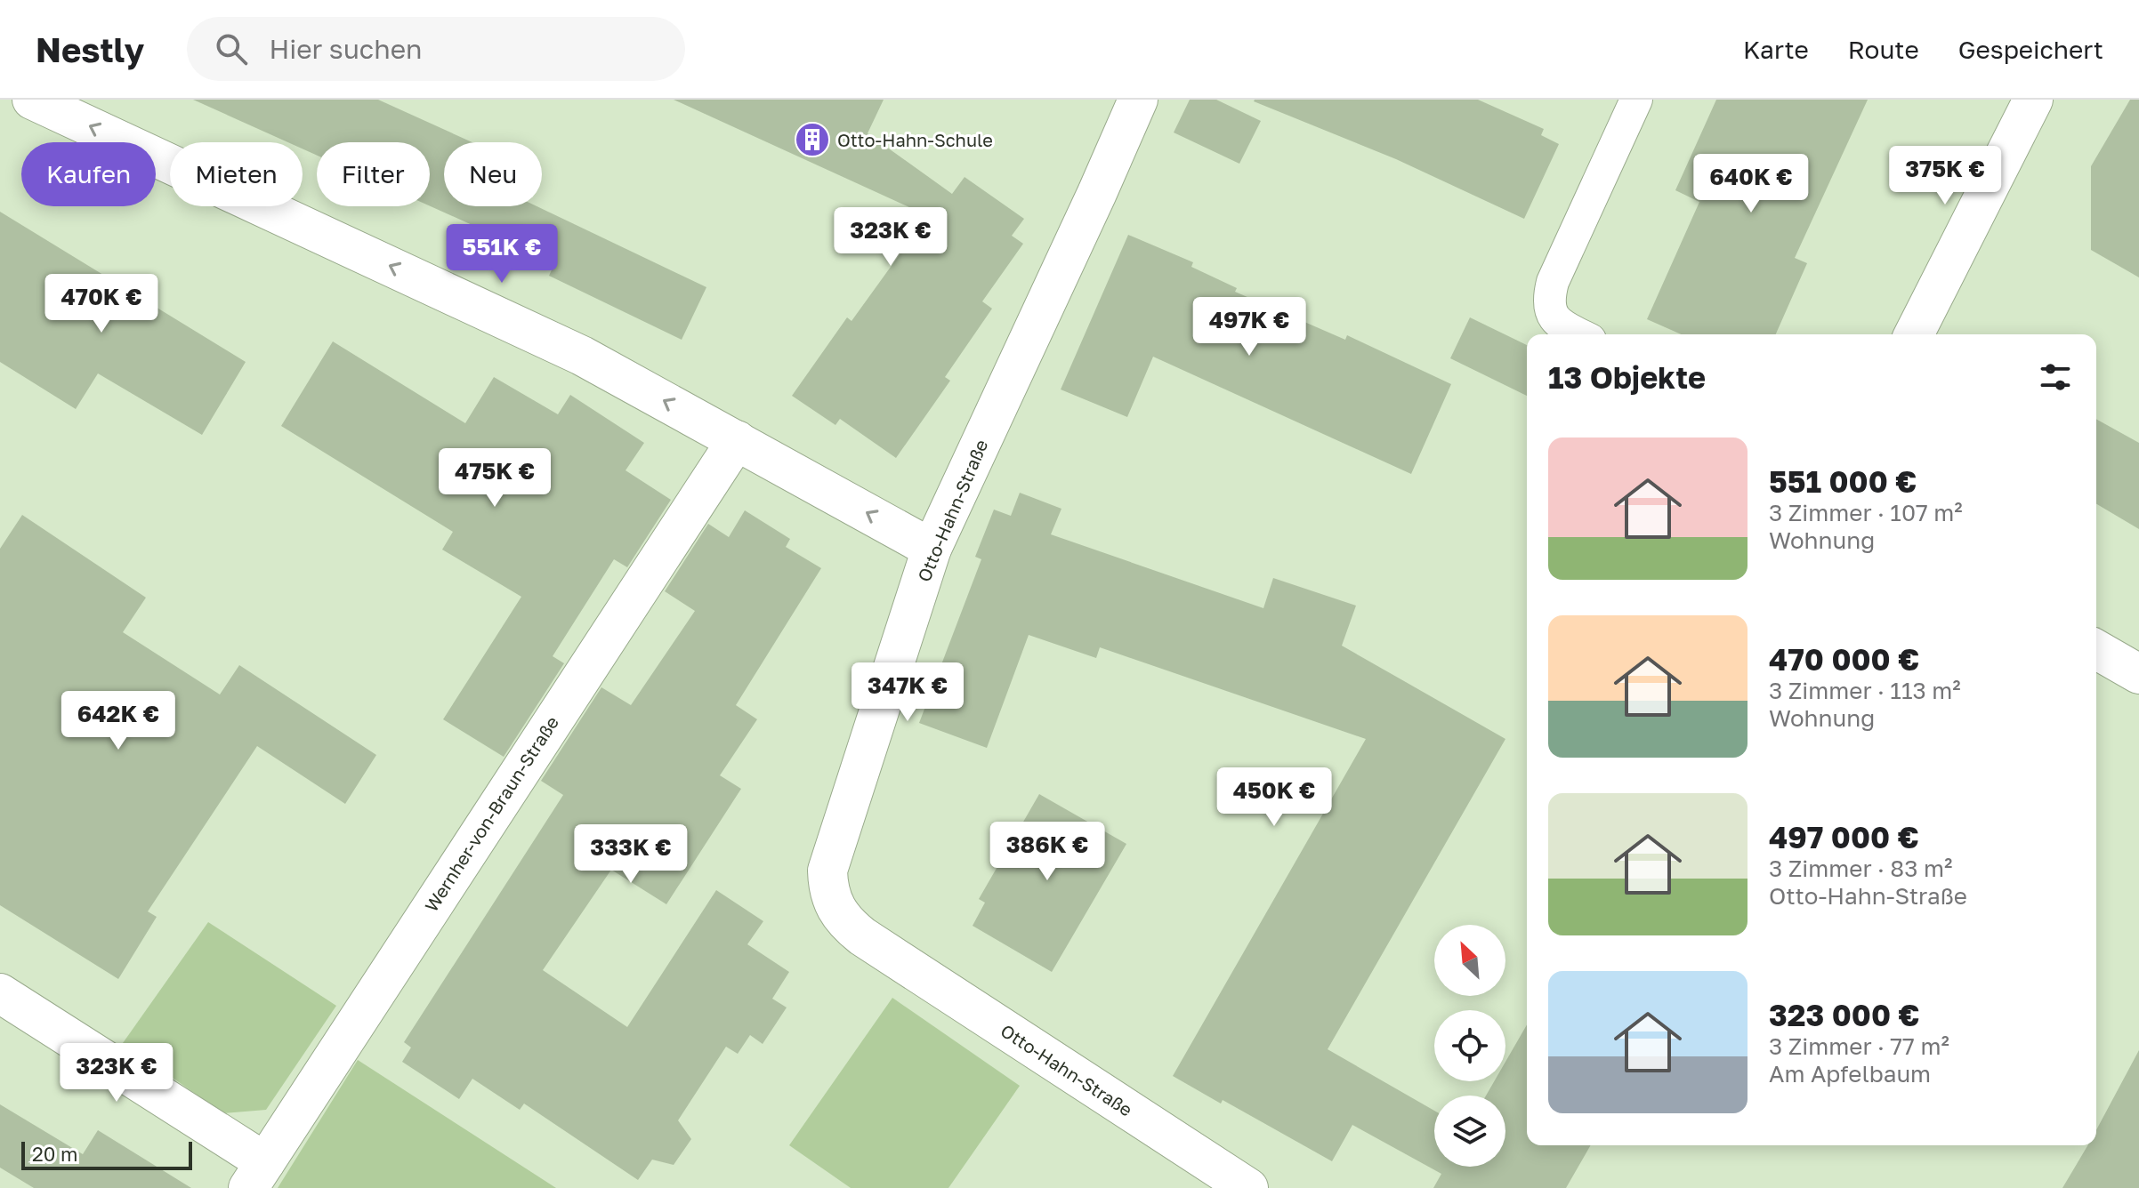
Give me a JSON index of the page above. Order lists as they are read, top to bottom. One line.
{"streets":{"street":["Otto-Hahn-Straße","Wernher-von-Braun-Straße"]},"places":{"building":["Otto-Hahn-Schule"]},"scale_bar":"20 m","north":"top left","page":{"header":"Nestly","search":"Hier suchen","nav":["Karte","Route","Gespeichert"],"chip":["Kaufen","Mieten","Filter","Neu"],"price":["375K €","640K €","323K €","551K €","470K €","497K €","475K €","347K €","642K €","450K €","386K €","333K €","323K €"],"heading":"13 Objekte","list":[{"name":"551 000 €","note":"3 Zimmer · 107 m² · Wohnung"},{"name":"470 000 €","note":"3 Zimmer · 113 m² · Wohnung"},{"name":"497 000 €","note":"3 Zimmer · 83 m² · Otto-Hahn-Straße"},{"name":"323 000 €","note":"3 Zimmer · 77 m² · Am Apfelbaum"}],"scale":"20 m"}}
